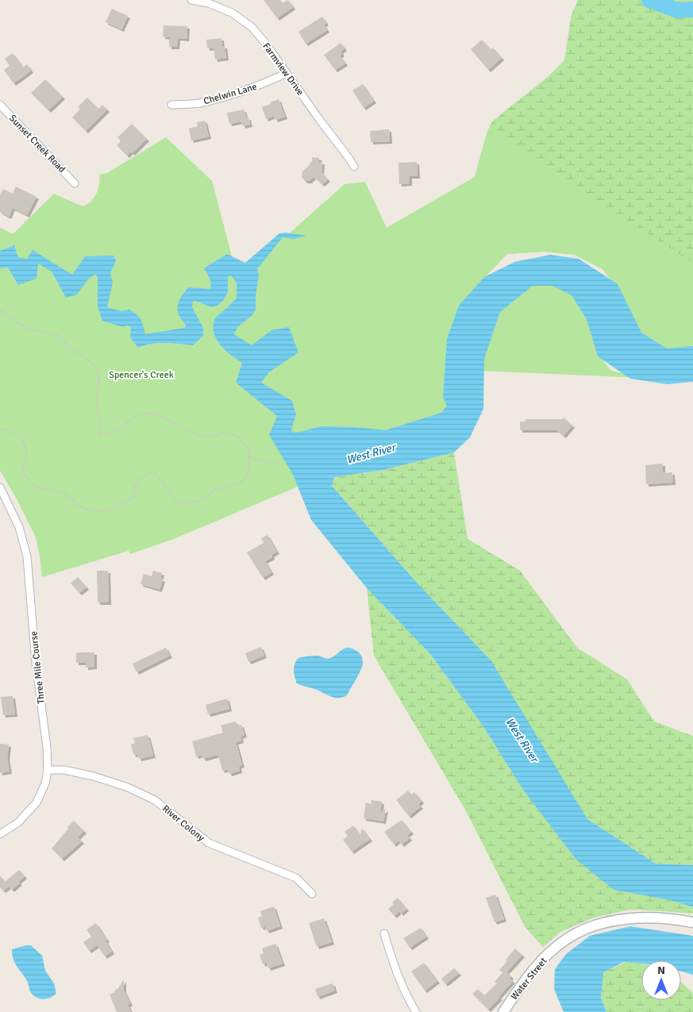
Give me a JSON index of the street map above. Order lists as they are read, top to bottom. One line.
{"streets":{"main road":["Water Street"],"street":["Farmview Drive","Chelwin Lane","Sunset Creek Road","Three Mile Course","River Colony"]},"crossings":[["Farmview Drive","Chelwin Lane"],["Three Mile Course","River Colony"]],"water":["West River"],"parks":["Spencer's Creek"],"north":"top"}
